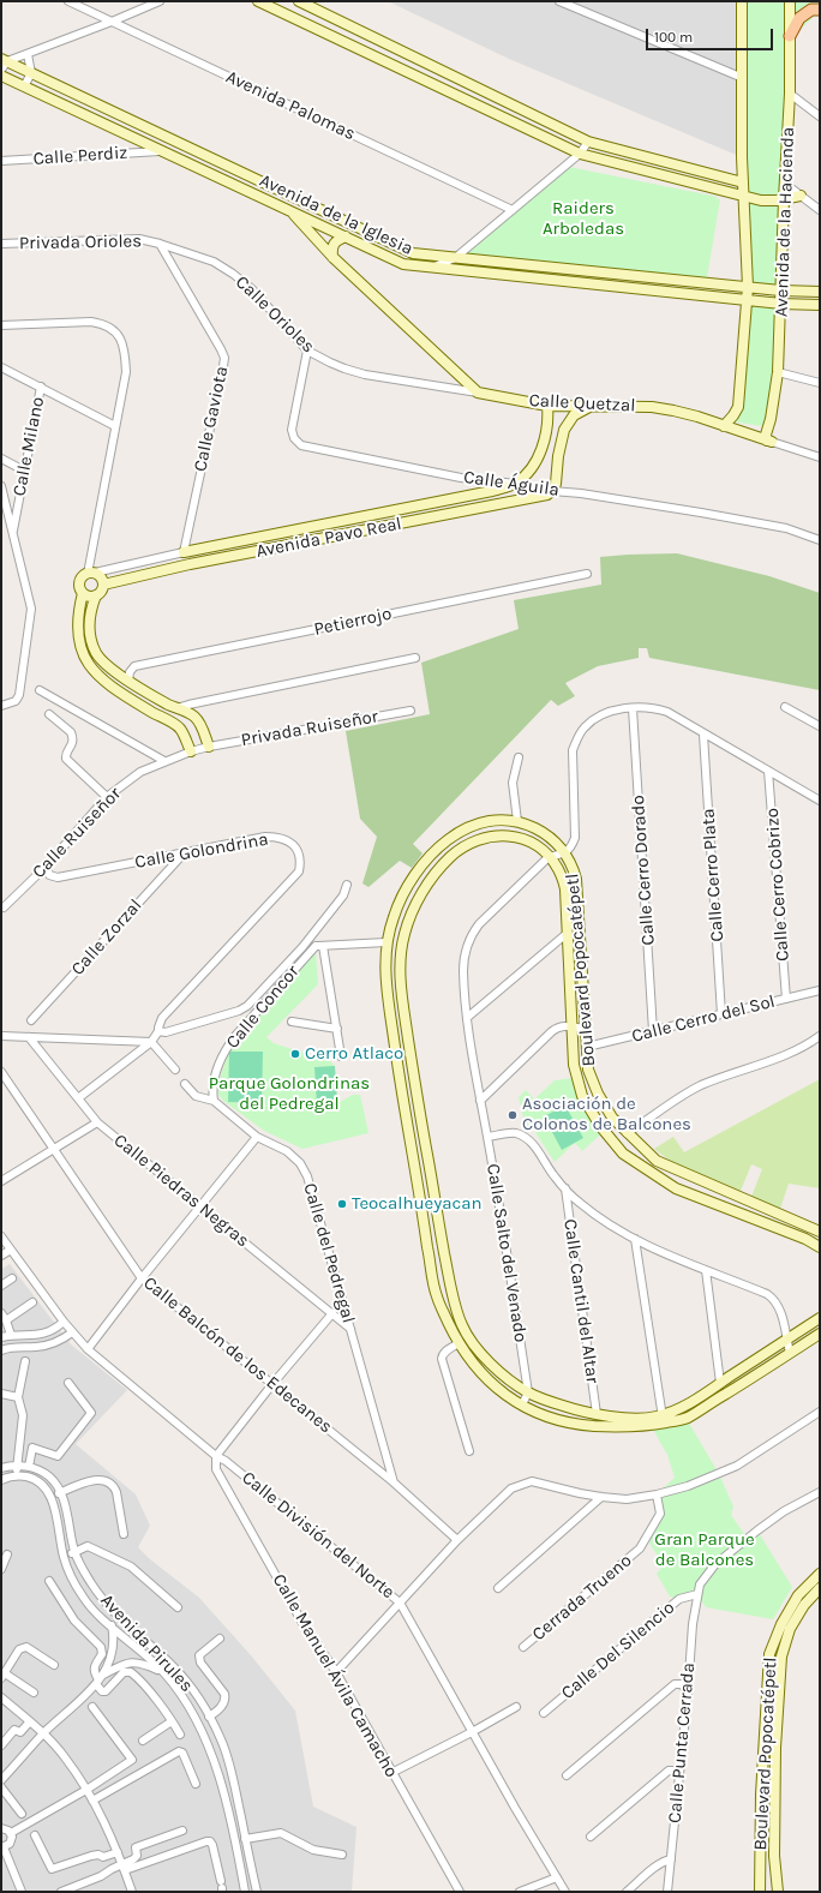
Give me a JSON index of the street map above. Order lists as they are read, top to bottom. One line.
{"streets":{"street":["Avenida Palomas","Calle Perdiz","Avenida de la Iglesia","Avenida de la Hacienda","Privada Orioles","Calle Orioles","Calle Quetzal","Calle Gaviota","Calle Milano","Calle Águila","Avenida Pavo Real","Petierrojo","Privada Ruiseñor","Calle Ruiseñor","Calle Golondrina","Calle Cerro Dorado","Calle Cerro Plata","Calle Cerro Cobrizo","Calle Zorzal","Boulevard Popocatépetl","Calle Concor","Calle Cerro del Sol","Calle Piedras Negras","Calle del Pedregal","Calle Salto del Venado","Calle Cantil del Altar","Calle Balcón de los Edecanes","Calle División del Norte","Cerrada Trueno","Avenida Pirules","Calle Del Silencio","Calle Manuel Ávila Camacho","Calle Punta Cerrada"]},"crossings":[["Calle Perdiz","Avenida de la Iglesia"],["Avenida de la Iglesia","Avenida de la Hacienda"],["Avenida de la Hacienda","Calle Quetzal"],["Privada Orioles","Calle Orioles"],["Privada Orioles","Calle Gaviota"],["Calle Orioles","Calle Quetzal"],["Calle Orioles","Calle Gaviota"],["Calle Orioles","Calle Águila"],["Calle Gaviota","Avenida Pavo Real"],["Calle Águila","Avenida Pavo Real"],["Privada Ruiseñor","Calle Ruiseñor"],["Calle Ruiseñor","Calle Golondrina"],["Calle Golondrina","Calle Zorzal"],["Calle Golondrina","Calle Piedras Negras"],["Calle Cerro Dorado","Calle Cerro del Sol"],["Calle Cerro Plata","Calle Cerro del Sol"],["Calle Cerro Cobrizo","Calle Cerro del Sol"],["Boulevard Popocatépetl","Calle Cerro del Sol"],["Boulevard Popocatépetl","Calle Salto del Venado"],["Boulevard Popocatépetl","Calle Cantil del Altar"],["Calle Concor","Calle del Pedregal"],["Calle Piedras Negras","Calle del Pedregal"],["Calle del Pedregal","Calle Balcón de los Edecanes"],["Calle División del Norte","Calle Manuel Ávila Camacho"],["Calle Del Silencio","Calle Punta Cerrada"]],"parks":["Raiders Arboledas","Parque Golondrinas del Pedregal","Gran Parque de Balcones"],"places":["Cerro Atlaco","Asociación de Colonos de Balcones","Teocalhueyacan"],"scale_bar":"100 m"}
